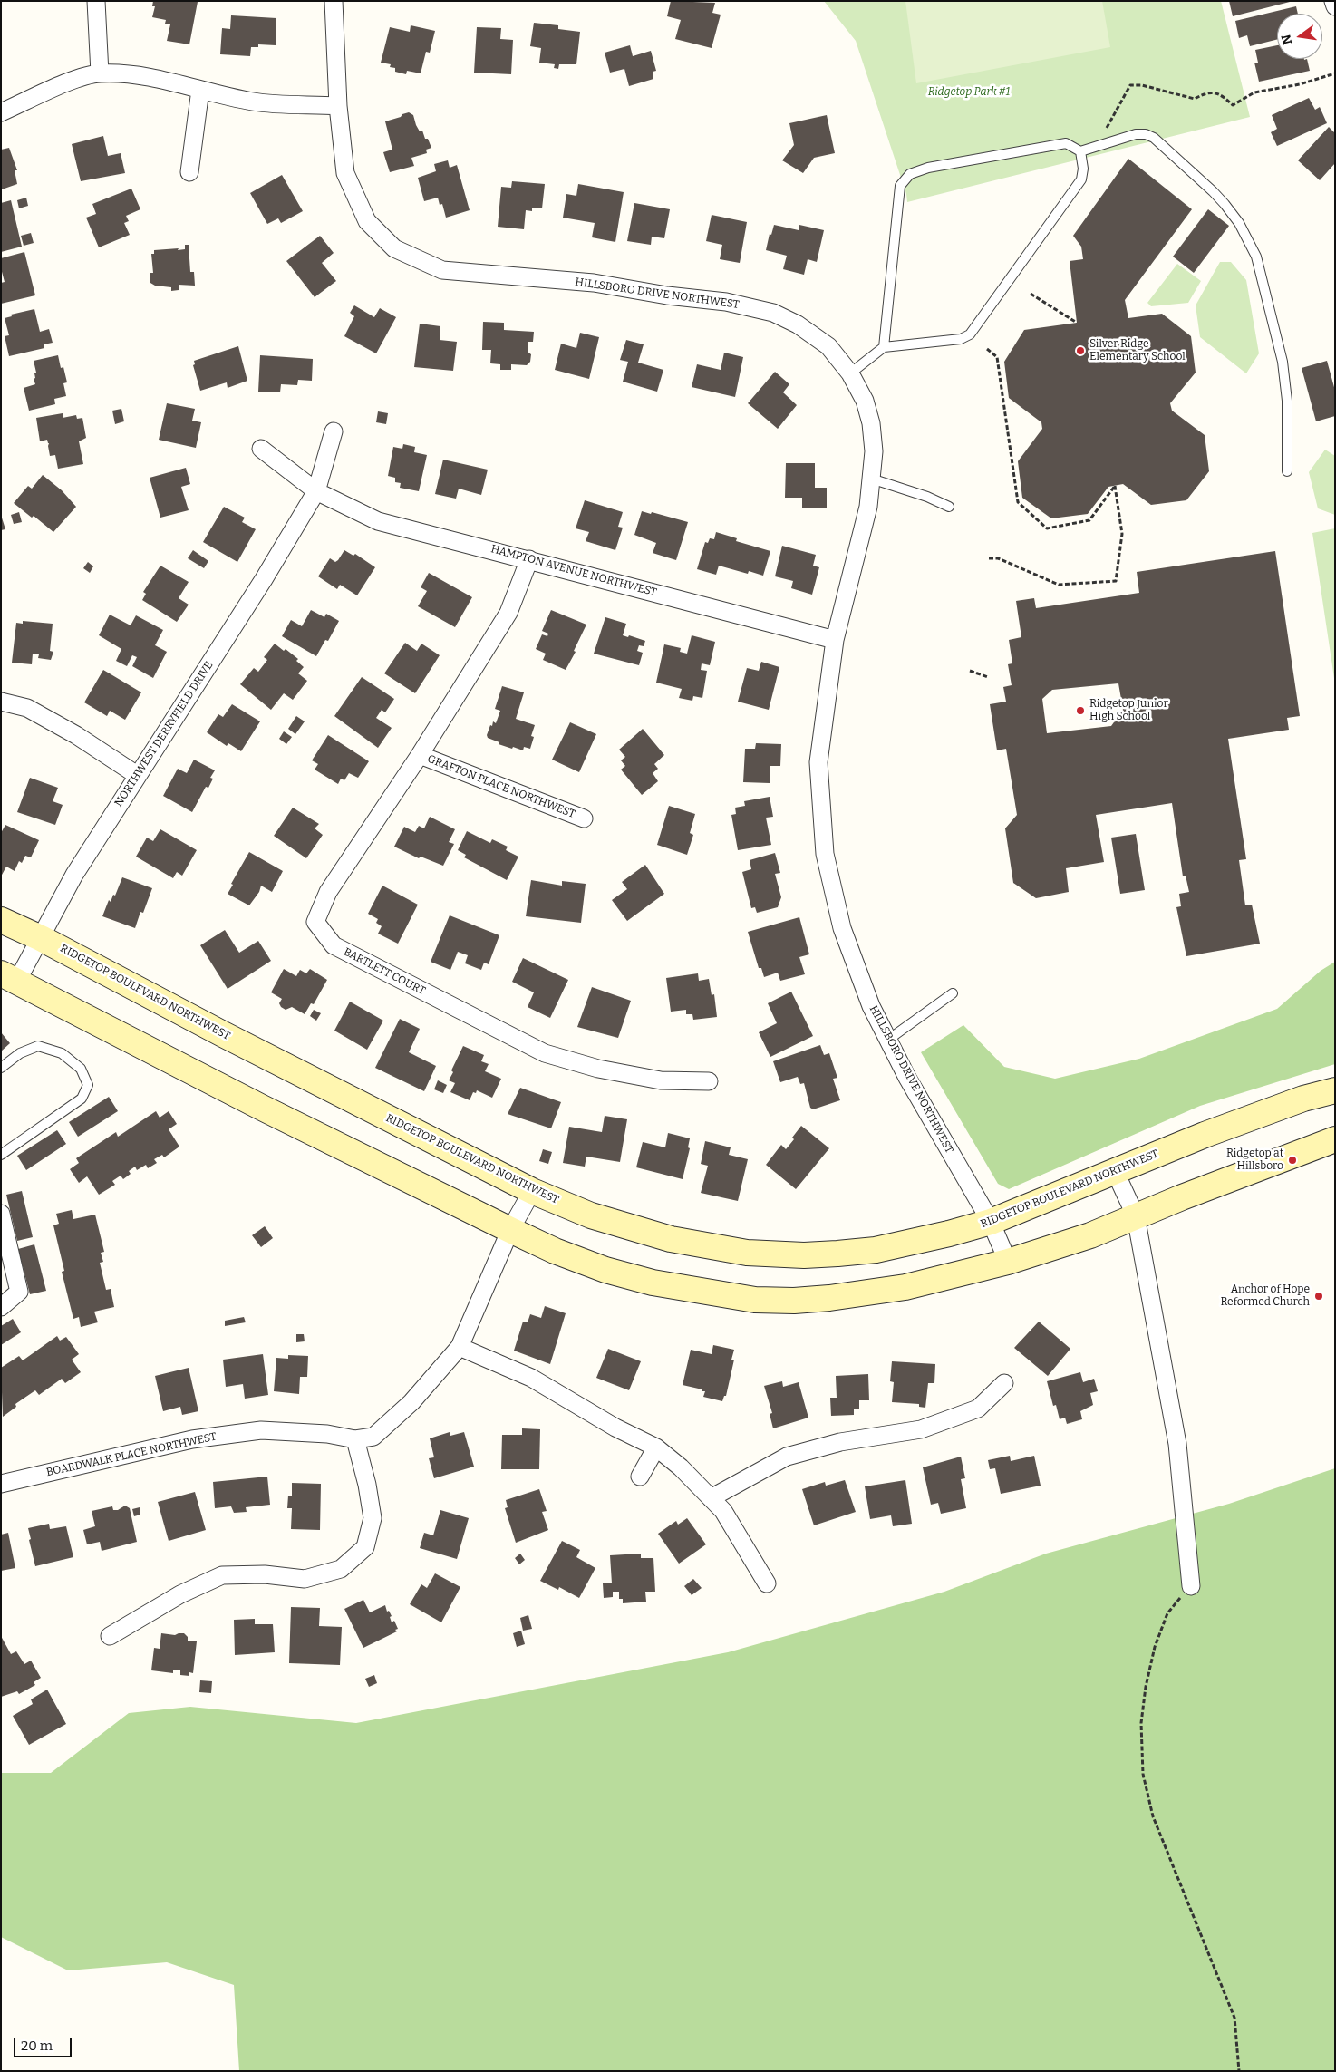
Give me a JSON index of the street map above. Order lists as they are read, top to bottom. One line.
{"streets":{"main road":["RIDGETOP BOULEVARD NORTHWEST"],"street":["HILLSBORO DRIVE NORTHWEST","HAMPTON AVENUE NORTHWEST","NORTHWEST DERRYFIELD DRIVE","GRAFTON PLACE NORTHWEST","BARTLETT COURT","BOARDWALK PLACE NORTHWEST"]},"crossings":[["HILLSBORO DRIVE NORTHWEST","HAMPTON AVENUE NORTHWEST"],["HILLSBORO DRIVE NORTHWEST","RIDGETOP BOULEVARD NORTHWEST"],["HAMPTON AVENUE NORTHWEST","NORTHWEST DERRYFIELD DRIVE"],["HAMPTON AVENUE NORTHWEST","BARTLETT COURT"],["NORTHWEST DERRYFIELD DRIVE","RIDGETOP BOULEVARD NORTHWEST"],["GRAFTON PLACE NORTHWEST","BARTLETT COURT"],["RIDGETOP BOULEVARD NORTHWEST","BOARDWALK PLACE NORTHWEST"]],"parks":["Ridgetop Park #1"],"places":["Silver Ridge Elementary School","Ridgetop Junior High School","Ridgetop at Hillsboro","Anchor of Hope Reformed Church"],"scale_bar":"20 m","north":"left"}
